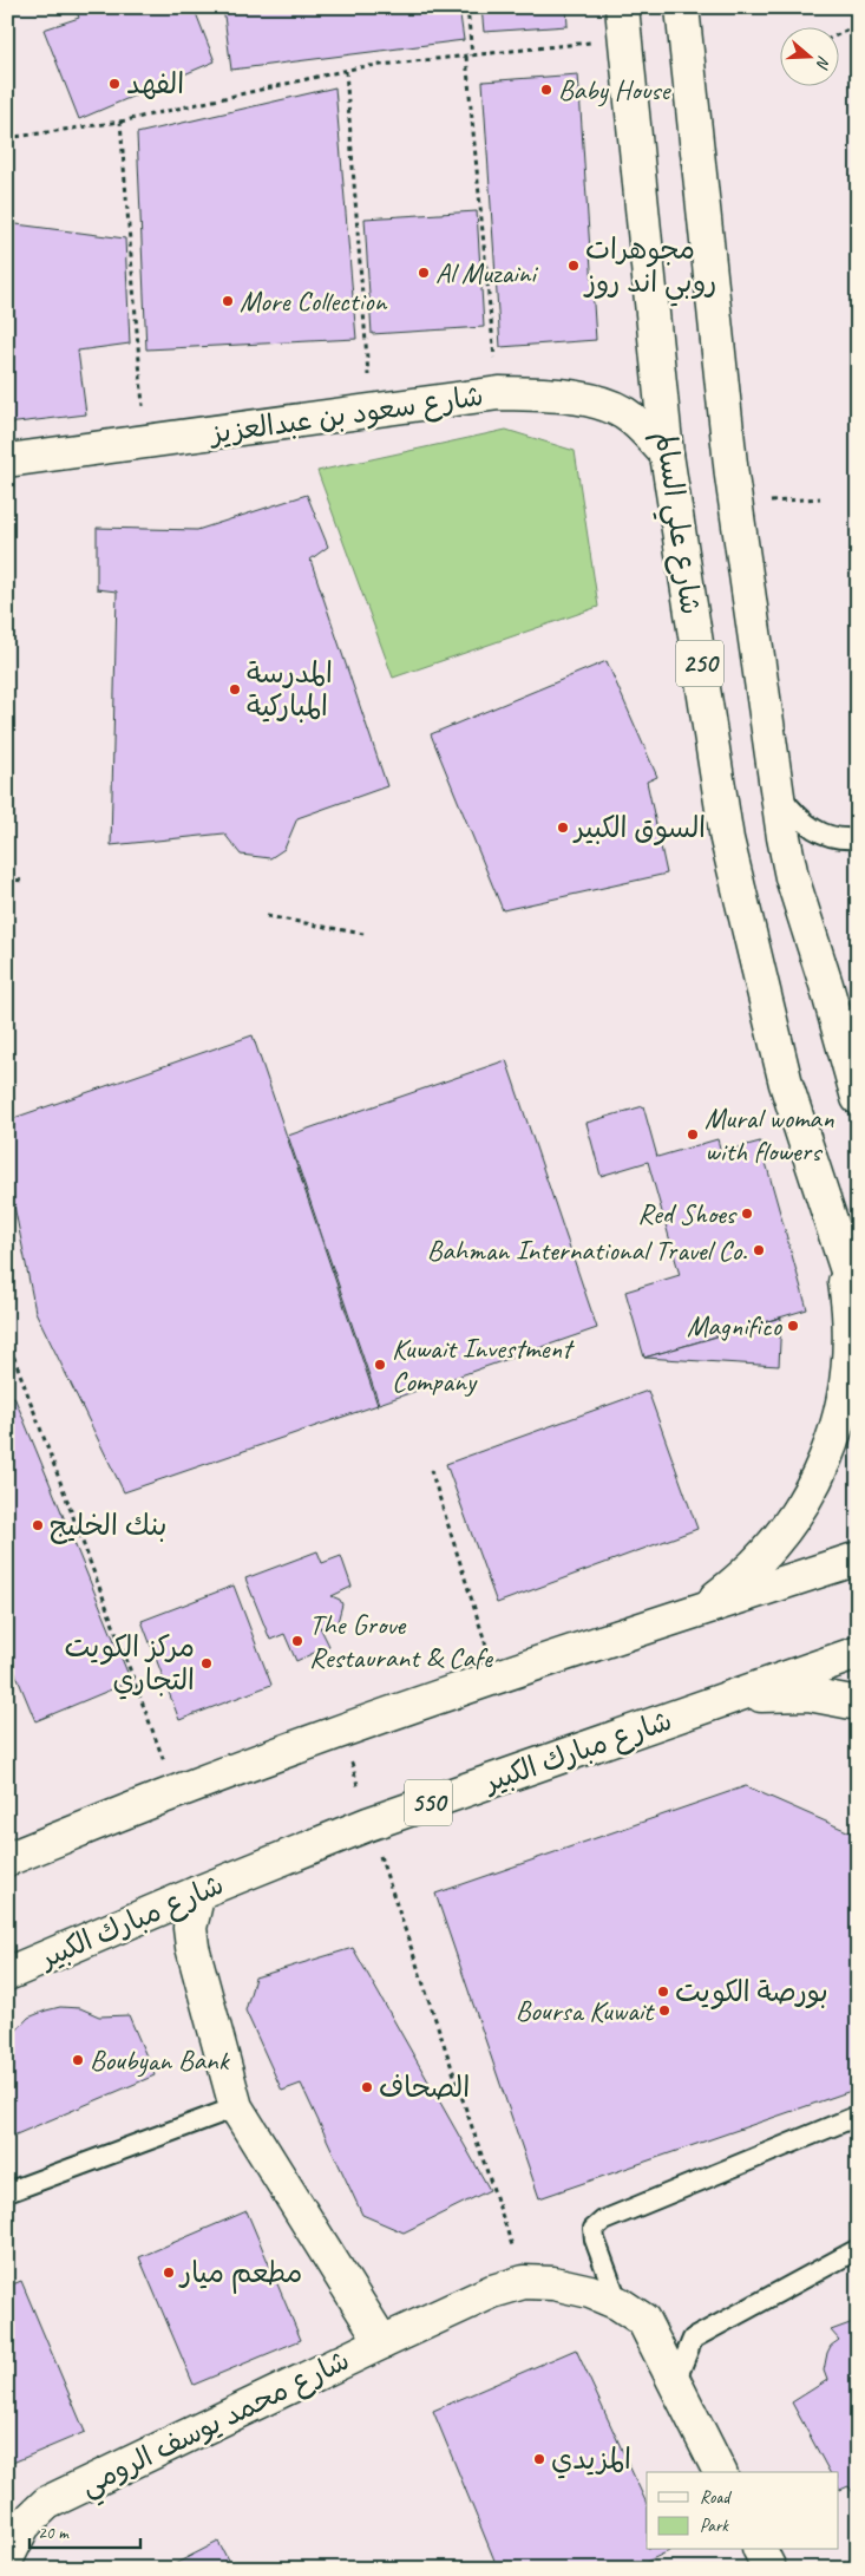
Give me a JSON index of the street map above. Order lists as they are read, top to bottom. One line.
{"streets":{"main road":["شارع سعود بن عبدالعزيز","شارع علي السالم","250","شارع مبارك الكبير","550","شارع محمد يوسف الرومي"]},"crossings":[["شارع سعود بن عبدالعزيز","شارع علي السالم"],["شارع مبارك الكبير","شارع محمد يوسف الرومي"]],"places":["الفهد","Baby House","مجوهرات روبي اند روز","Al Muzaini","More Collection","المدرسة المباركية","السوق الكبير","Mural woman with flowers","Red Shoes","Bahman International Travel Co.","Magnifico","Kuwait Investment Company","بنك الخليج","The Grove Restaurant & Cafe","مركز الكويت التجاري","بورصة الكويت","Boursa Kuwait","Boubyan Bank","الصحاف","مطعم ميار","المزيدي"],"legend":["Road","Park"],"scale_bar":"20 m","north":"right"}
